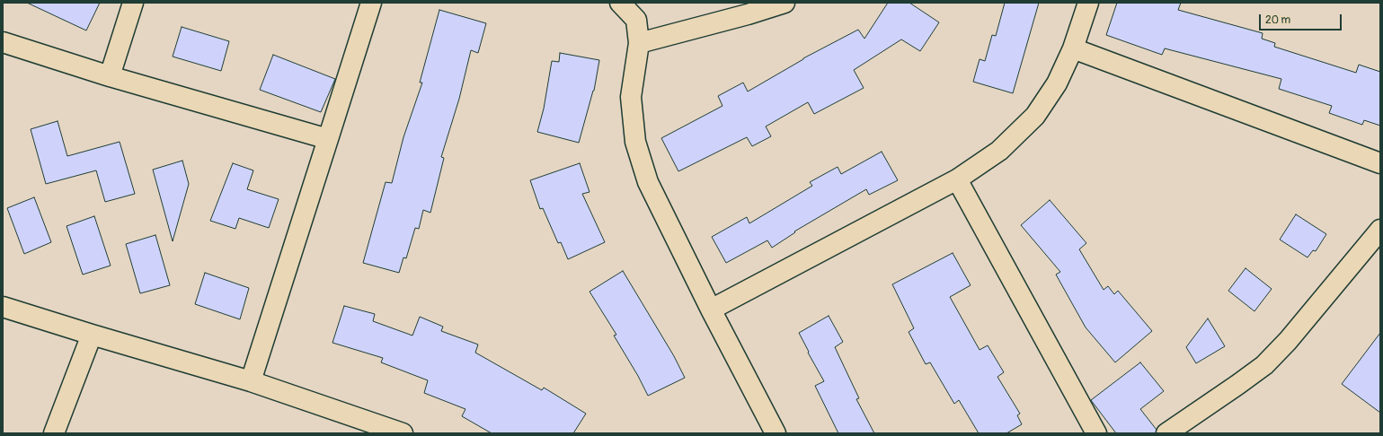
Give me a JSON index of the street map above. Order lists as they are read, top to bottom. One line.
{"scale_bar":"20 m"}
